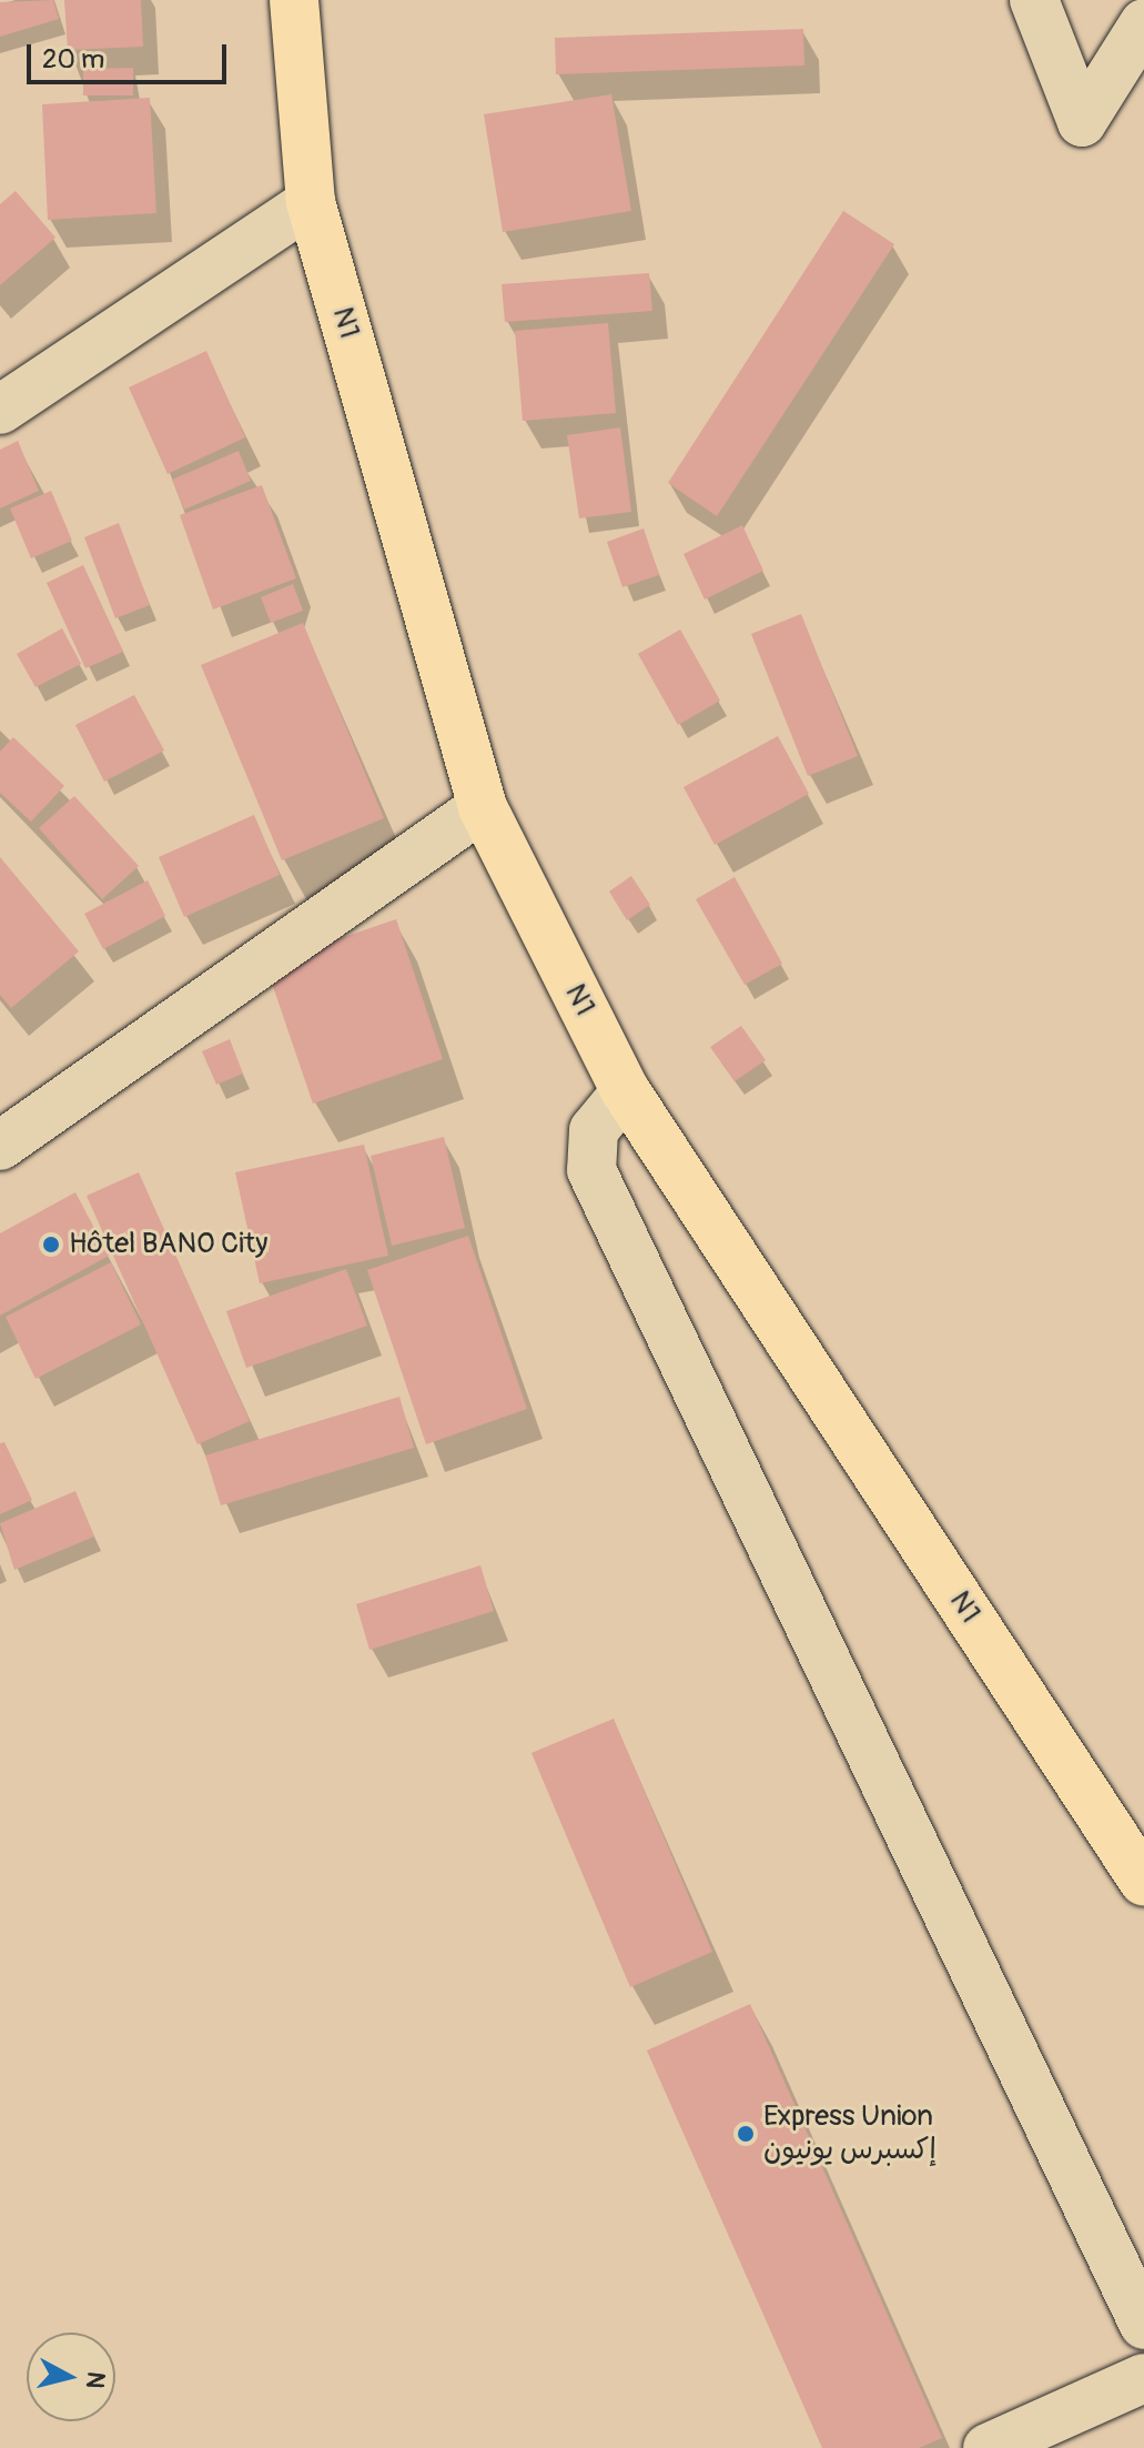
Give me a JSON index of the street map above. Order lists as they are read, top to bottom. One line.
{"streets":{"highway":["N1"]},"places":["Hôtel BANO City","Express Union إكسبرس يونيون"],"scale_bar":"20 m","north":"right"}
